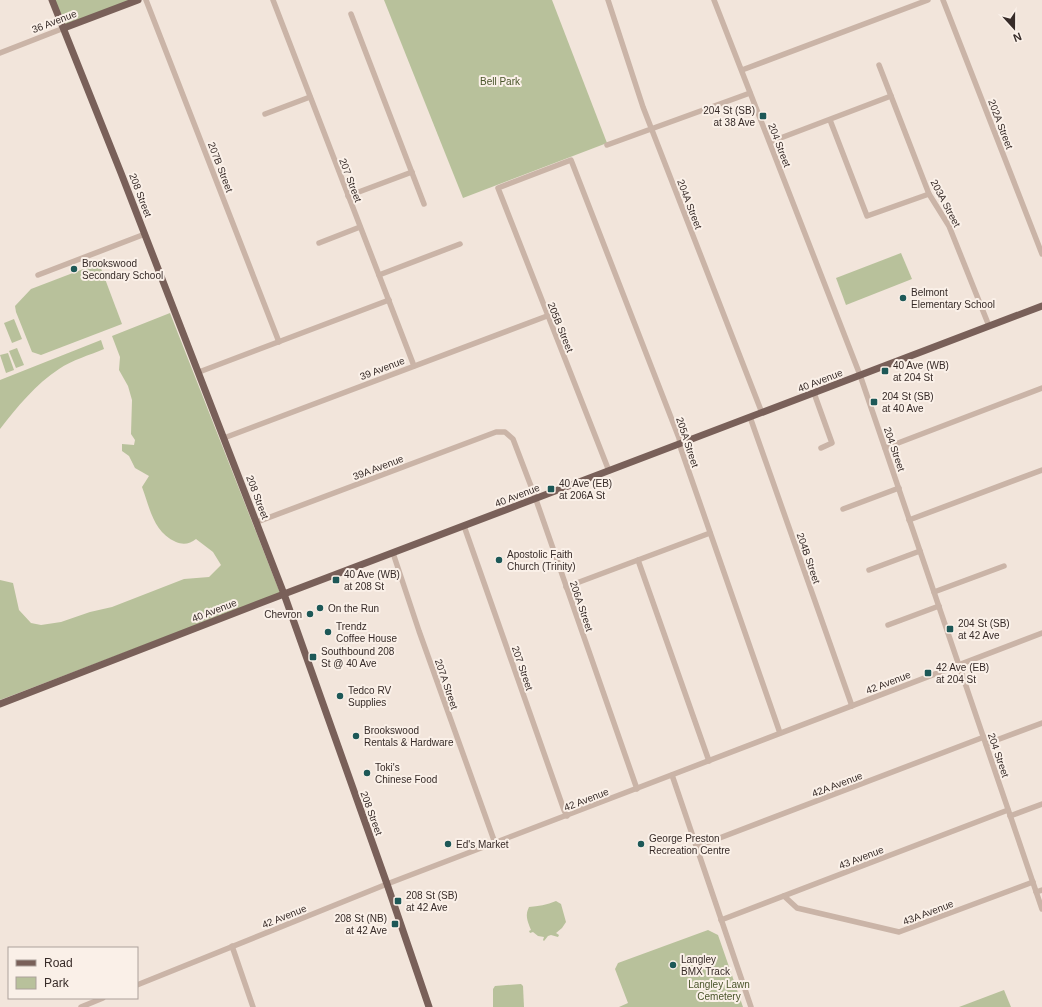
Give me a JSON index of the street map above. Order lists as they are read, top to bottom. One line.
{"streets":{"main road":["36 Avenue","208 Street","40 Avenue"],"street":["202A Street","204 Street","207B Street","207 Street","203A Street","204A Street","205B Street","39 Avenue","205A Street","39A Avenue","204B Street","206A Street","42 Avenue","207A Street","42A Avenue","43 Avenue","43A Avenue"]},"crossings":[["36 Avenue","208 Street"],["204 Street","40 Avenue"],["204 Street","42 Avenue"],["204 Street","42A Avenue"],["204 Street","43 Avenue"],["204 Street","43A Avenue"],["207 Street","39 Avenue"],["207 Street","40 Avenue"],["207 Street","42 Avenue"],["208 Street","39 Avenue"],["208 Street","40 Avenue"],["208 Street","39A Avenue"],["208 Street","42 Avenue"],["203A Street","40 Avenue"],["204A Street","40 Avenue"],["205B Street","39 Avenue"],["205B Street","40 Avenue"],["205B Street","205A Street"],["40 Avenue","205A Street"],["40 Avenue","204B Street"],["40 Avenue","206A Street"],["40 Avenue","207A Street"],["205A Street","42 Avenue"],["39A Avenue","206A Street"],["204B Street","42 Avenue"],["206A Street","42 Avenue"],["42 Avenue","207A Street"],["43 Avenue","43A Avenue"]],"parks":["Bell Park","Langley Lawn Cemetery"],"places":{"transit":["204 St (SB) at 38 Ave","40 Ave (WB) at 204 St","204 St (SB) at 40 Ave","40 Ave (EB) at 206A St","40 Ave (WB) at 208 St","204 St (SB) at 42 Ave","Southbound 208 St @ 40 Ave","42 Ave (EB) at 204 St","208 St (SB) at 42 Ave","208 St (NB) at 42 Ave"],"other":["Brookswood Secondary School","Belmont Elementary School","Apostolic Faith Church (Trinity)","On the Run","Chevron","Trendz Coffee House","Tedco RV Supplies","Brookswood Rentals & Hardware","Toki's Chinese Food","Ed's Market","George Preston Recreation Centre","Langley BMX Track"]},"legend":["Road","Park"],"north":"bottom"}
